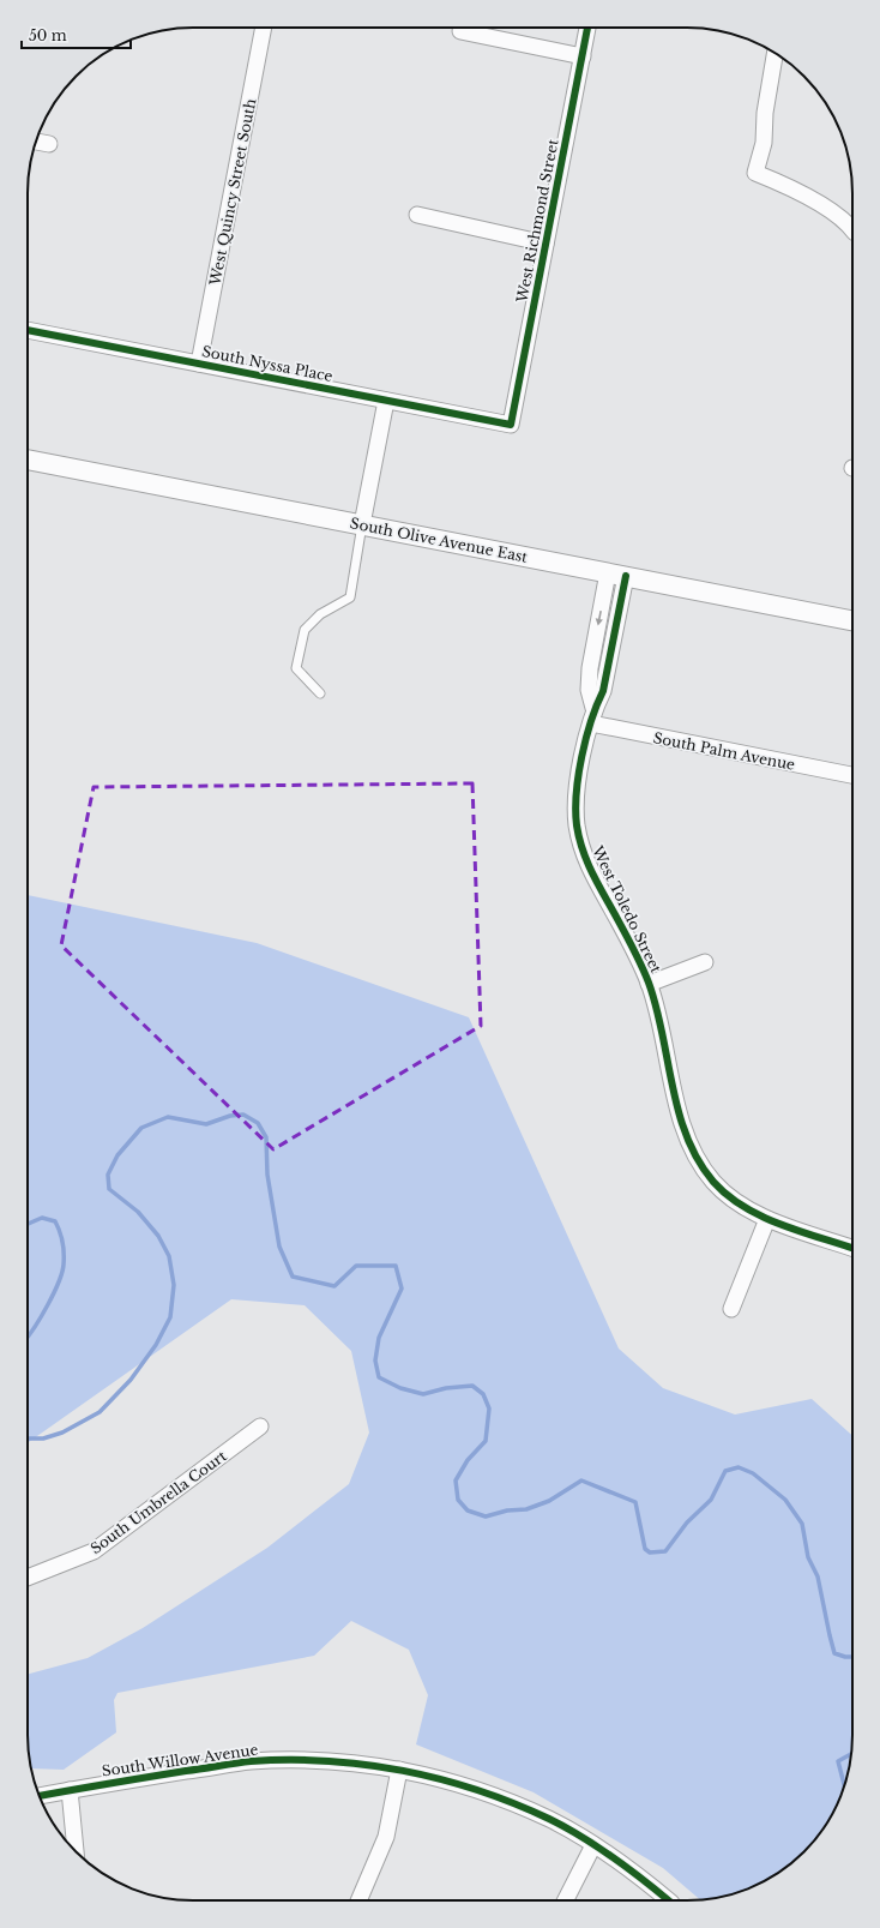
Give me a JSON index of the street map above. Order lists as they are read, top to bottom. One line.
{"streets":{"street":["West Quincy Street South","West Richmond Street","South Nyssa Place","South Olive Avenue East","South Palm Avenue","West Toledo Street","South Umbrella Court","South Willow Avenue"]},"crossings":[["West Quincy Street South","South Nyssa Place"],["West Richmond Street","South Nyssa Place"],["South Olive Avenue East","West Toledo Street"],["South Palm Avenue","West Toledo Street"]],"scale_bar":"50 m"}
